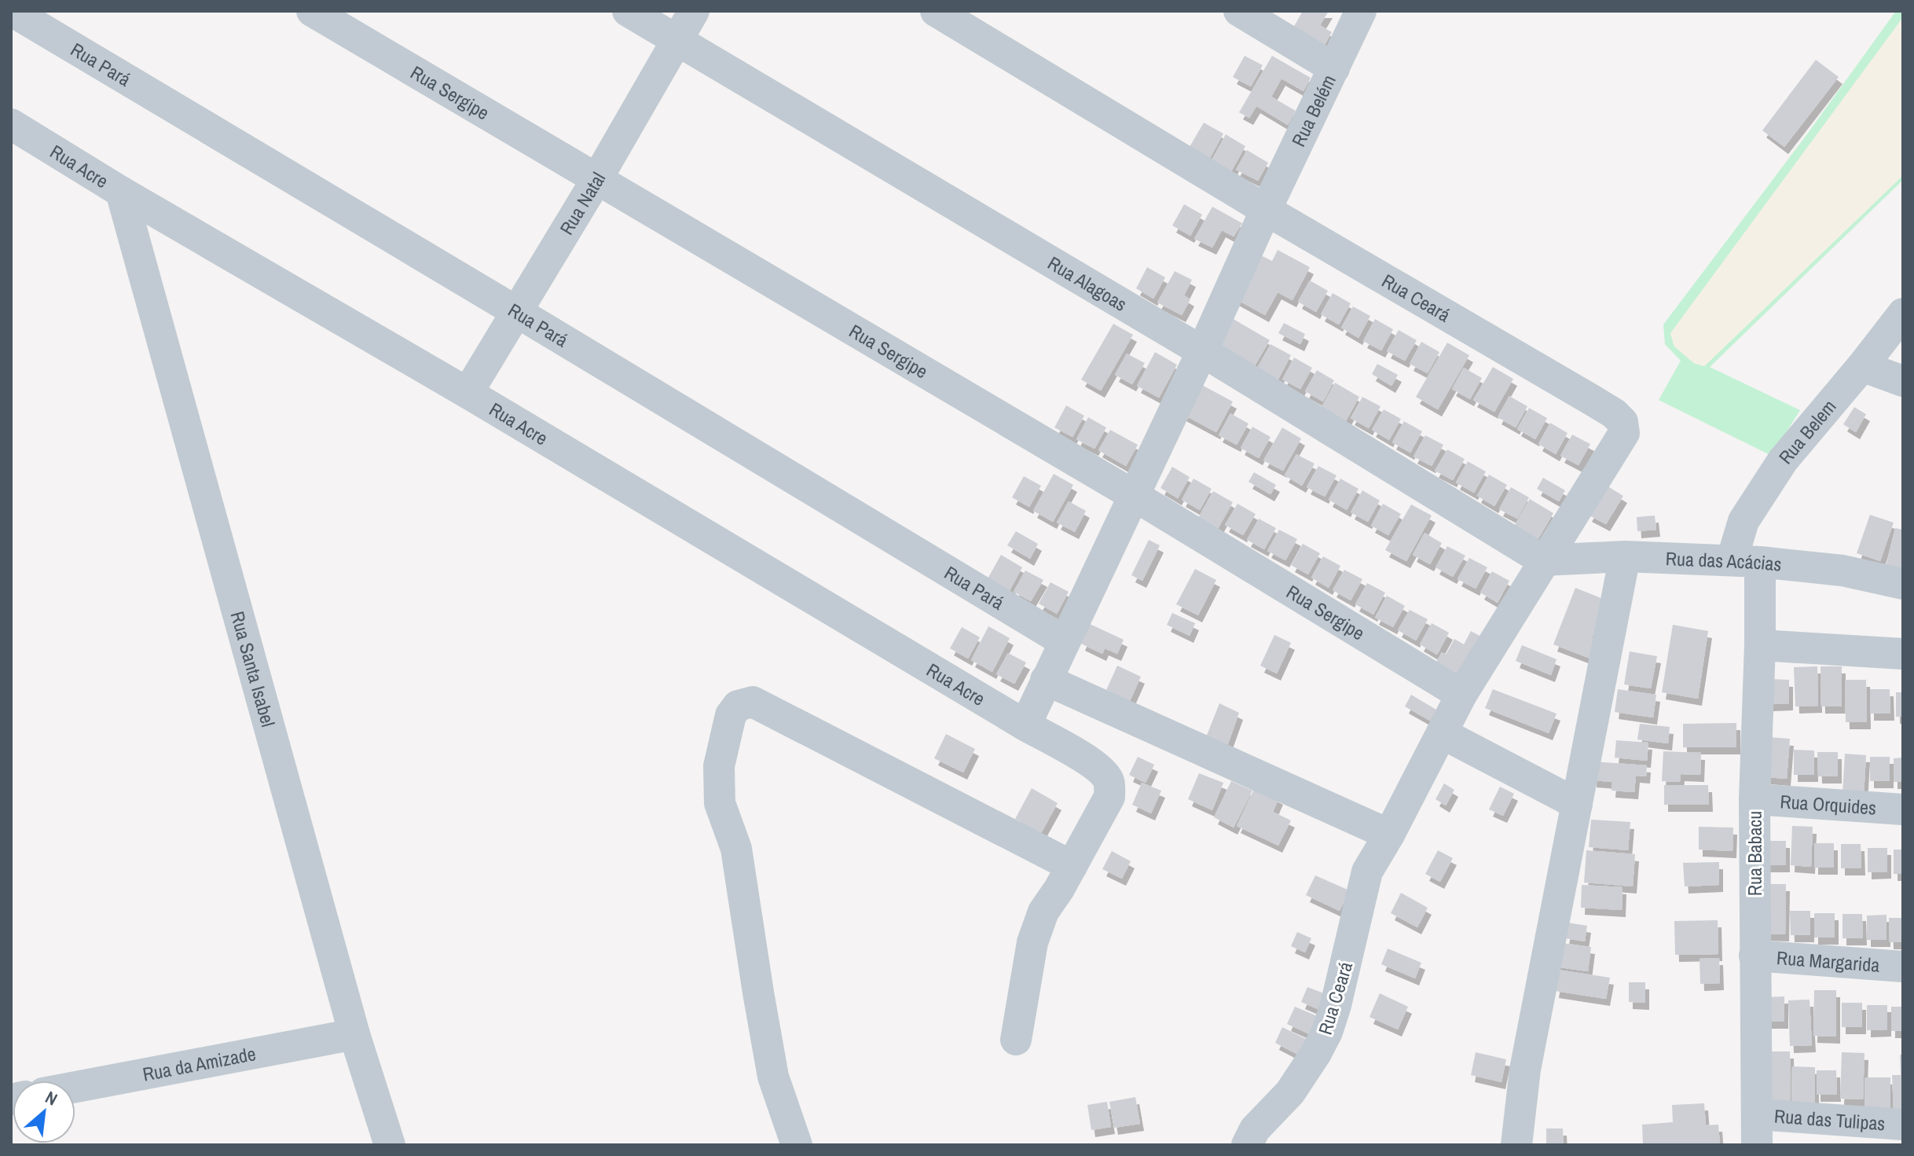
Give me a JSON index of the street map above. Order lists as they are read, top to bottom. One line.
{"streets":{"street":["Rua Pará","Rua Sergipe","Rua Belém","Rua Acre","Rua Natal","Rua Alagoas","Rua Ceará","Rua Belem","Rua das Acácias","Rua Santa Isabel","Rua Orquides","Rua Babacu","Rua Margarida","Rua da Amizade","Rua das Tulipas"]},"crossings":[["Rua Pará","Rua Belém"],["Rua Pará","Rua Natal"],["Rua Sergipe","Rua Belém"],["Rua Sergipe","Rua Natal"],["Rua Sergipe","Rua Ceará"],["Rua Belém","Rua Acre"],["Rua Belém","Rua Alagoas"],["Rua Belém","Rua Ceará"],["Rua Acre","Rua Natal"],["Rua Acre","Rua Santa Isabel"],["Rua Natal","Rua Alagoas"],["Rua Alagoas","Rua Ceará"],["Rua Alagoas","Rua das Acácias"],["Rua Ceará","Rua das Acácias"],["Rua Belem","Rua das Acácias"],["Rua Belem","Rua Babacu"],["Rua das Acácias","Rua Babacu"],["Rua Santa Isabel","Rua da Amizade"],["Rua Orquides","Rua Babacu"],["Rua Babacu","Rua Margarida"],["Rua Babacu","Rua das Tulipas"]],"north":"top right"}
